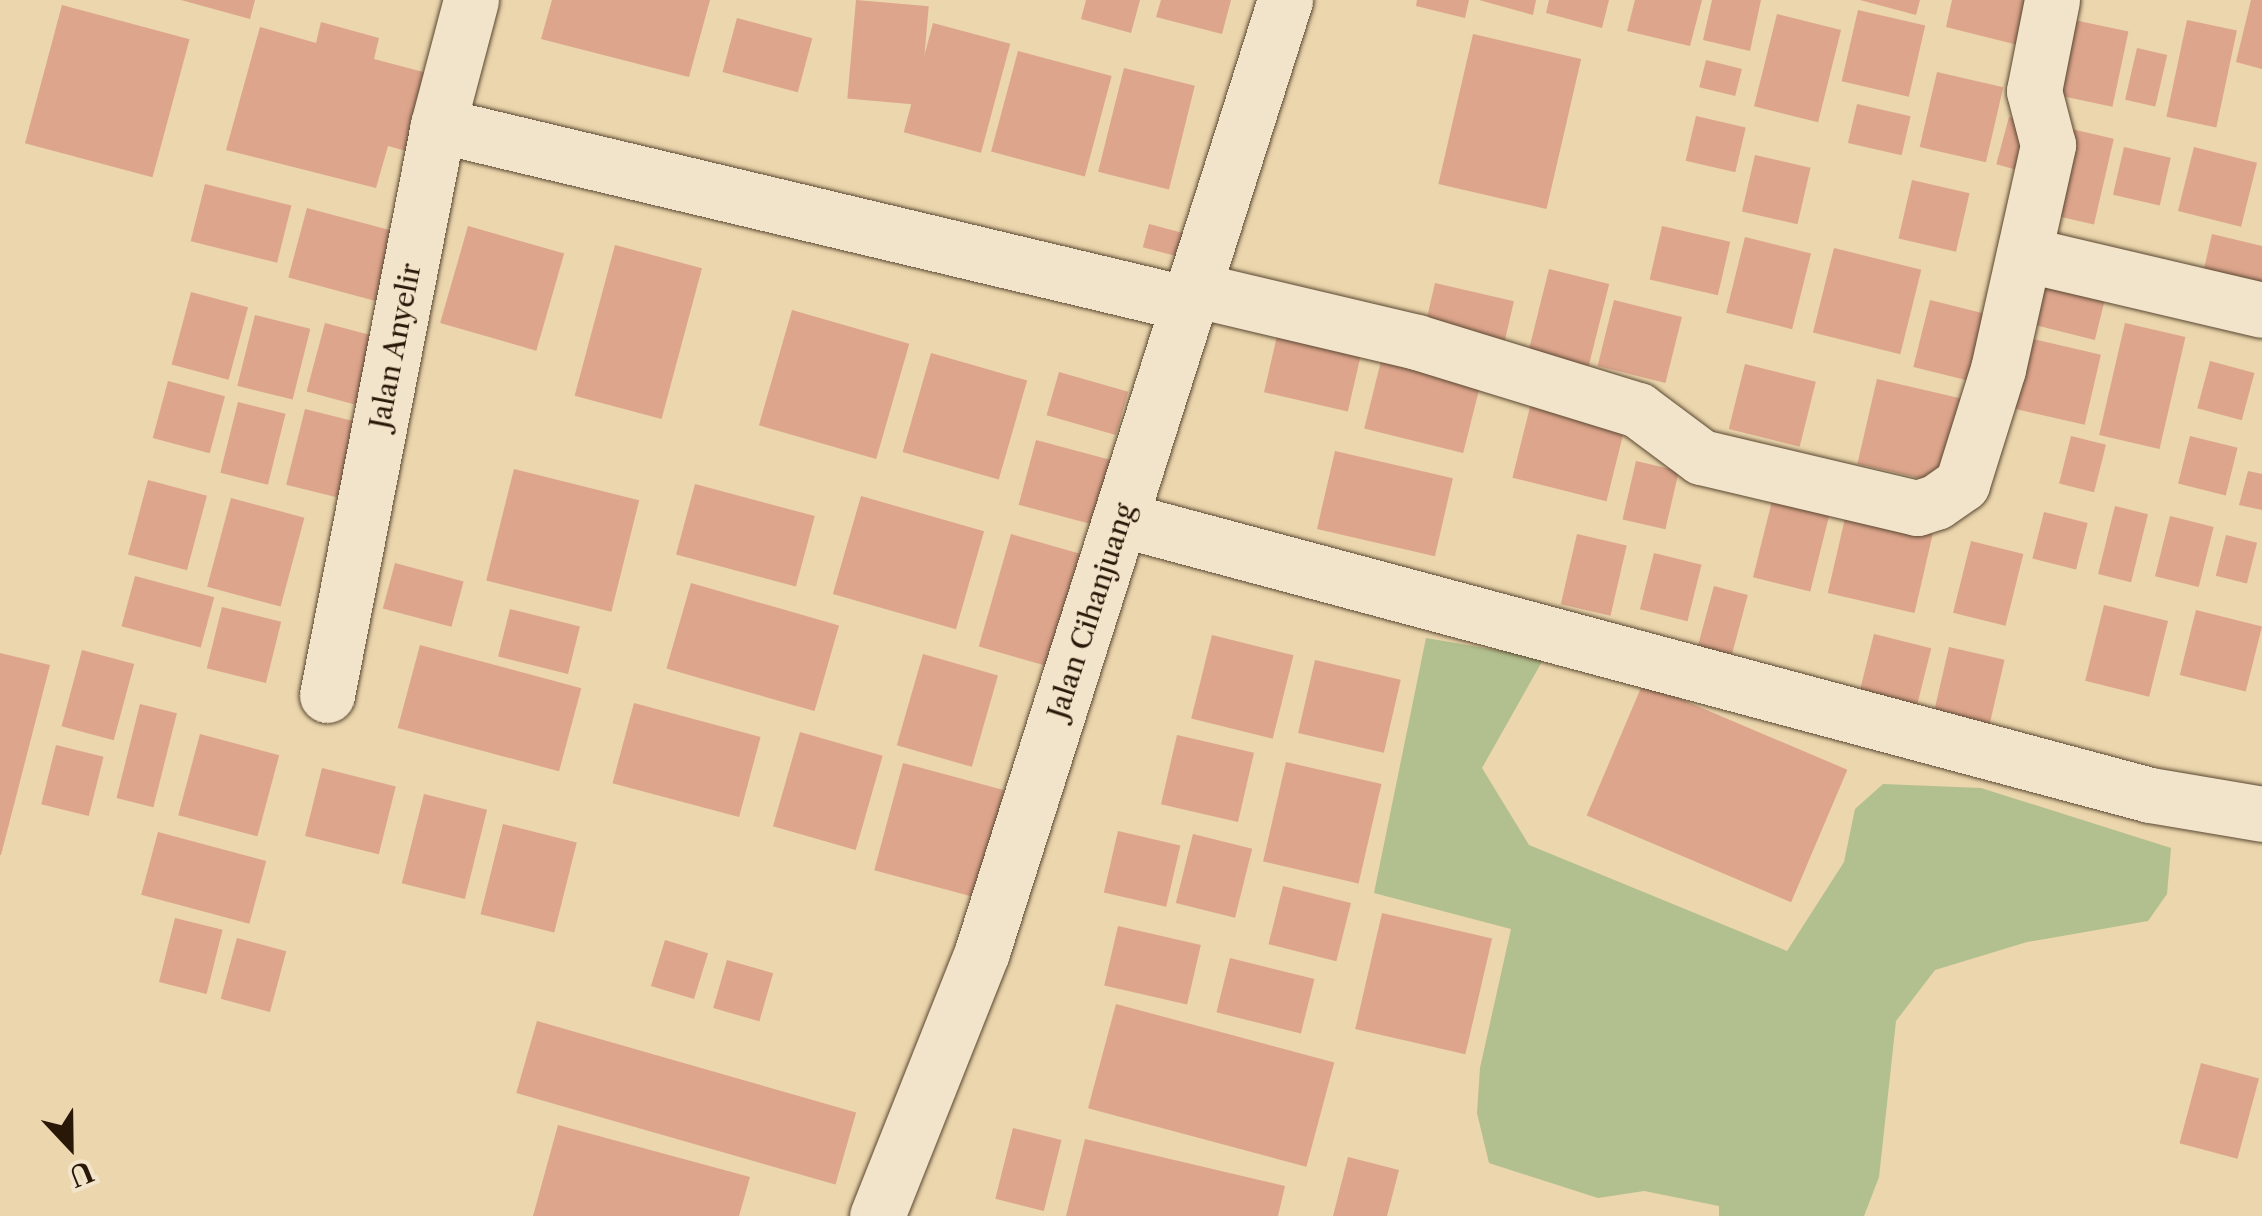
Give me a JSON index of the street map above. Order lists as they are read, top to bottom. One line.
{"streets":{"street":["Jalan Anyelir","Jalan Cihanjuang"]},"north":"bottom"}
